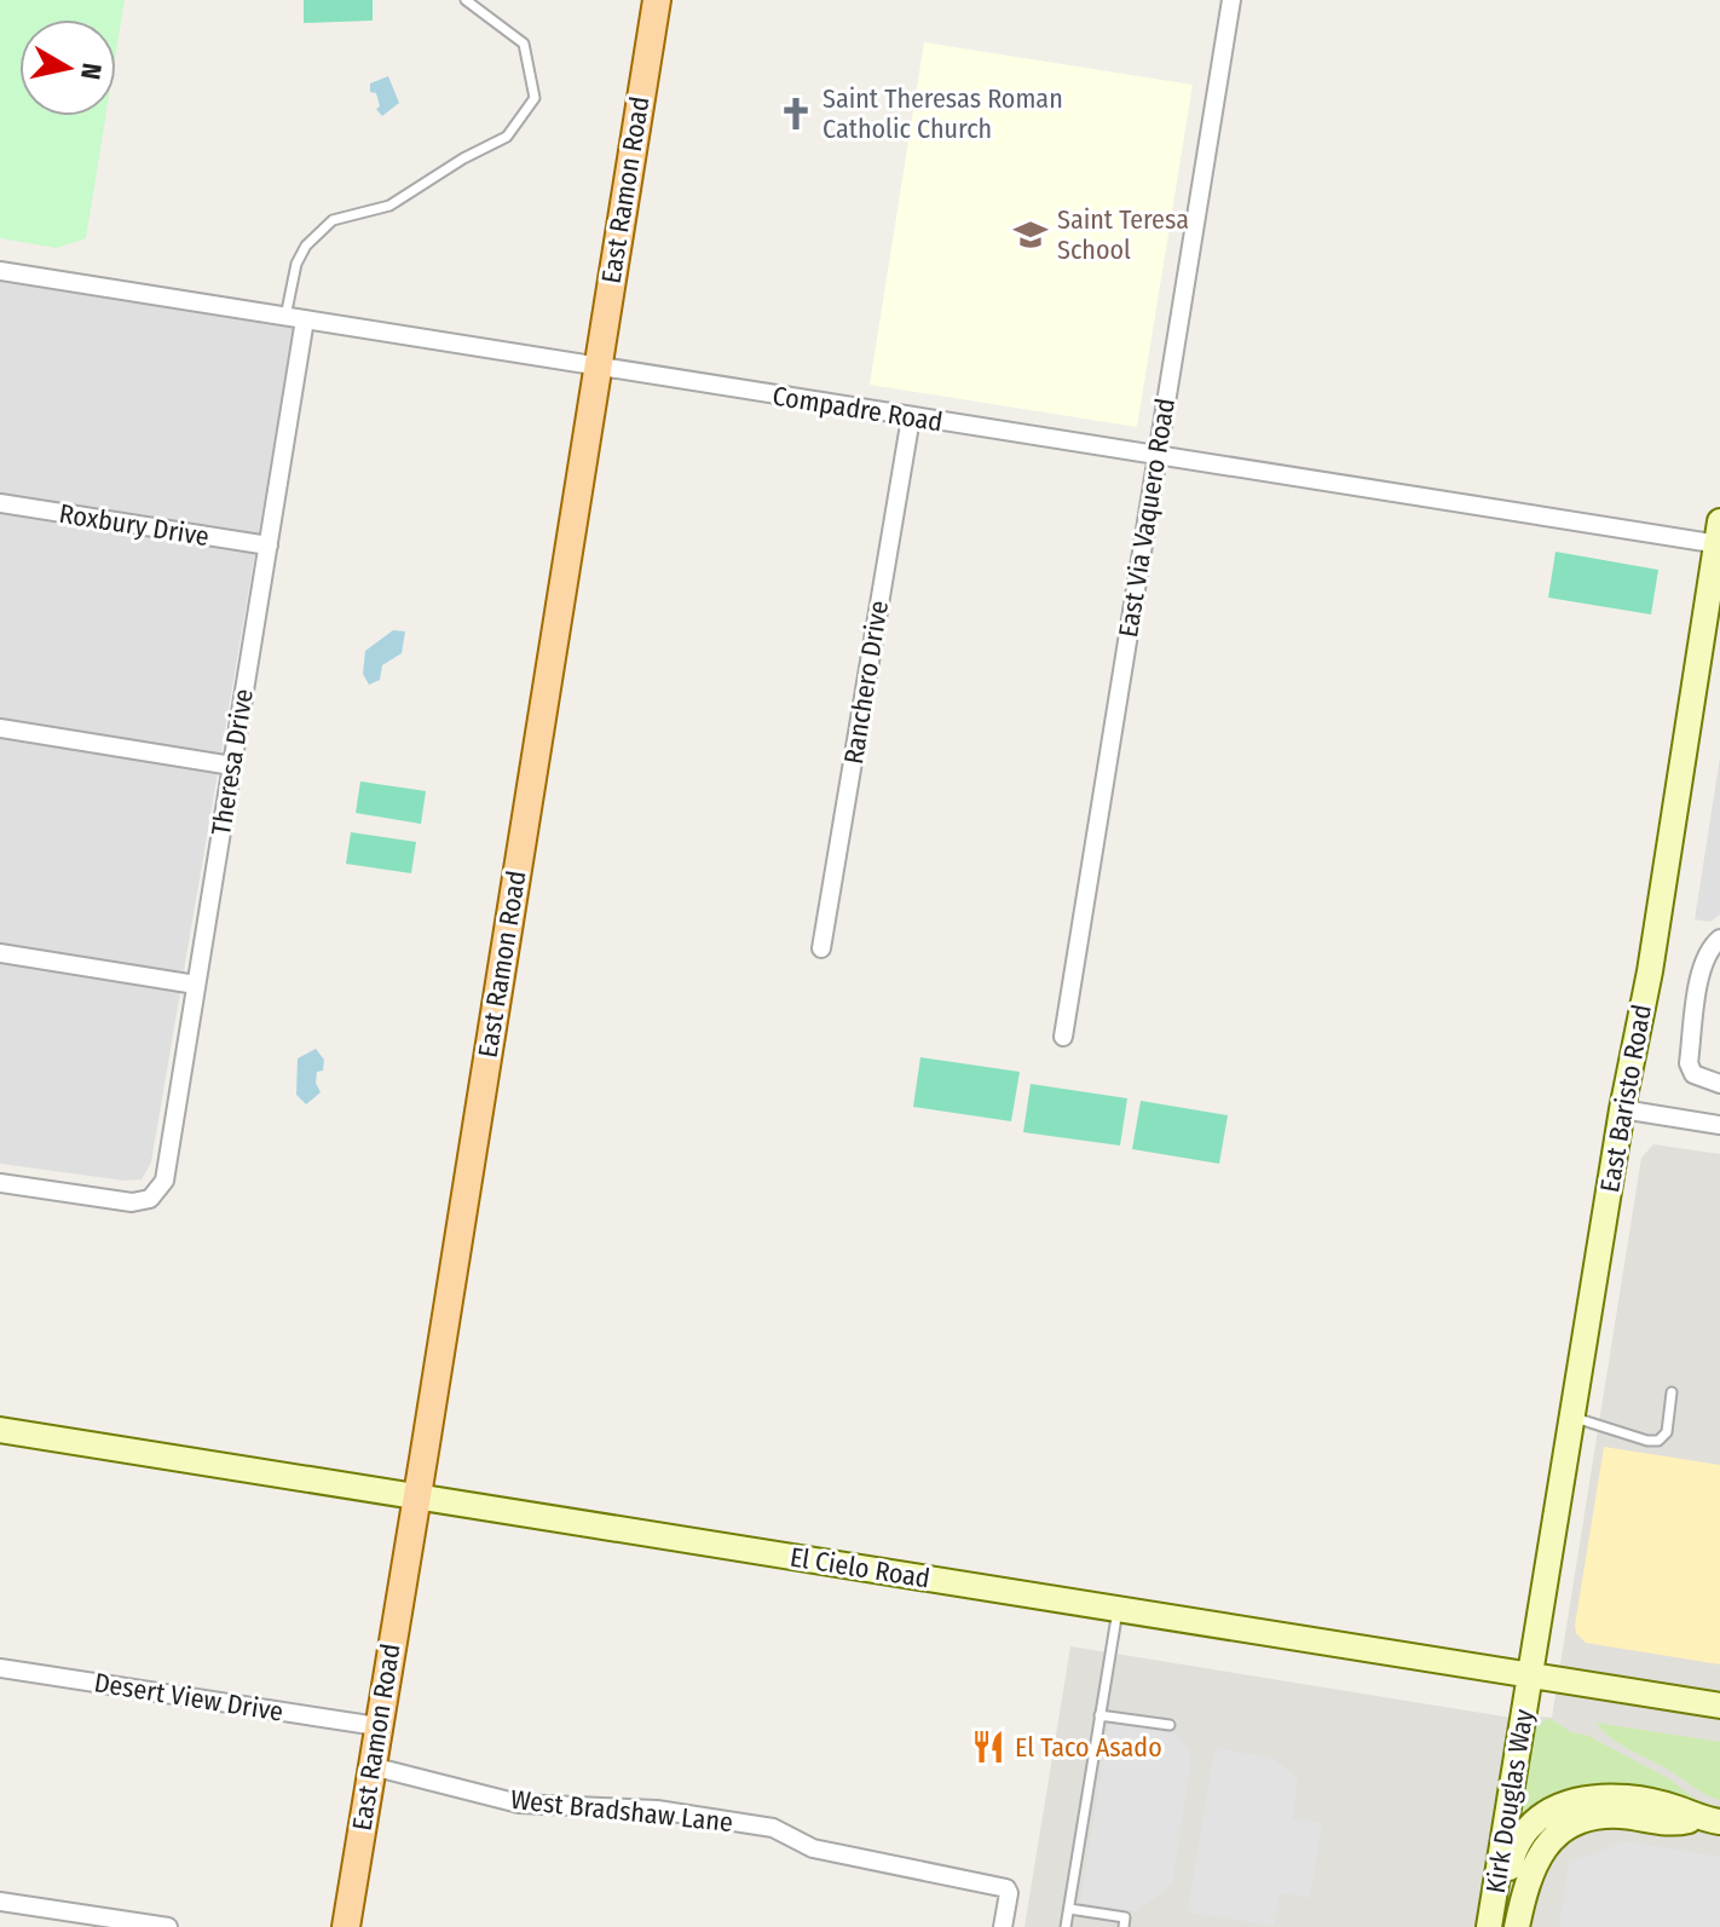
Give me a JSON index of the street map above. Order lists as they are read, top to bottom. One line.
{"streets":{"main road":["East Ramon Road"],"street":["Compadre Road","East Via Vaquero Road","Roxbury Drive","Ranchero Drive","Theresa Drive","East Baristo Road","El Cielo Road","Desert View Drive","Kirk Douglas Way","West Bradshaw Lane"]},"crossings":[["East Ramon Road","Compadre Road"],["East Ramon Road","El Cielo Road"],["East Ramon Road","Desert View Drive"],["East Ramon Road","West Bradshaw Lane"],["Compadre Road","East Via Vaquero Road"],["Compadre Road","Ranchero Drive"],["Compadre Road","Theresa Drive"],["Compadre Road","East Baristo Road"],["Roxbury Drive","Theresa Drive"],["East Baristo Road","El Cielo Road"],["East Baristo Road","Kirk Douglas Way"],["El Cielo Road","Kirk Douglas Way"]],"places":{"church":["Saint Theresas Roman Catholic Church"],"school or university":["Saint Teresa School"],"restaurant":["El Taco Asado"]},"north":"right"}
